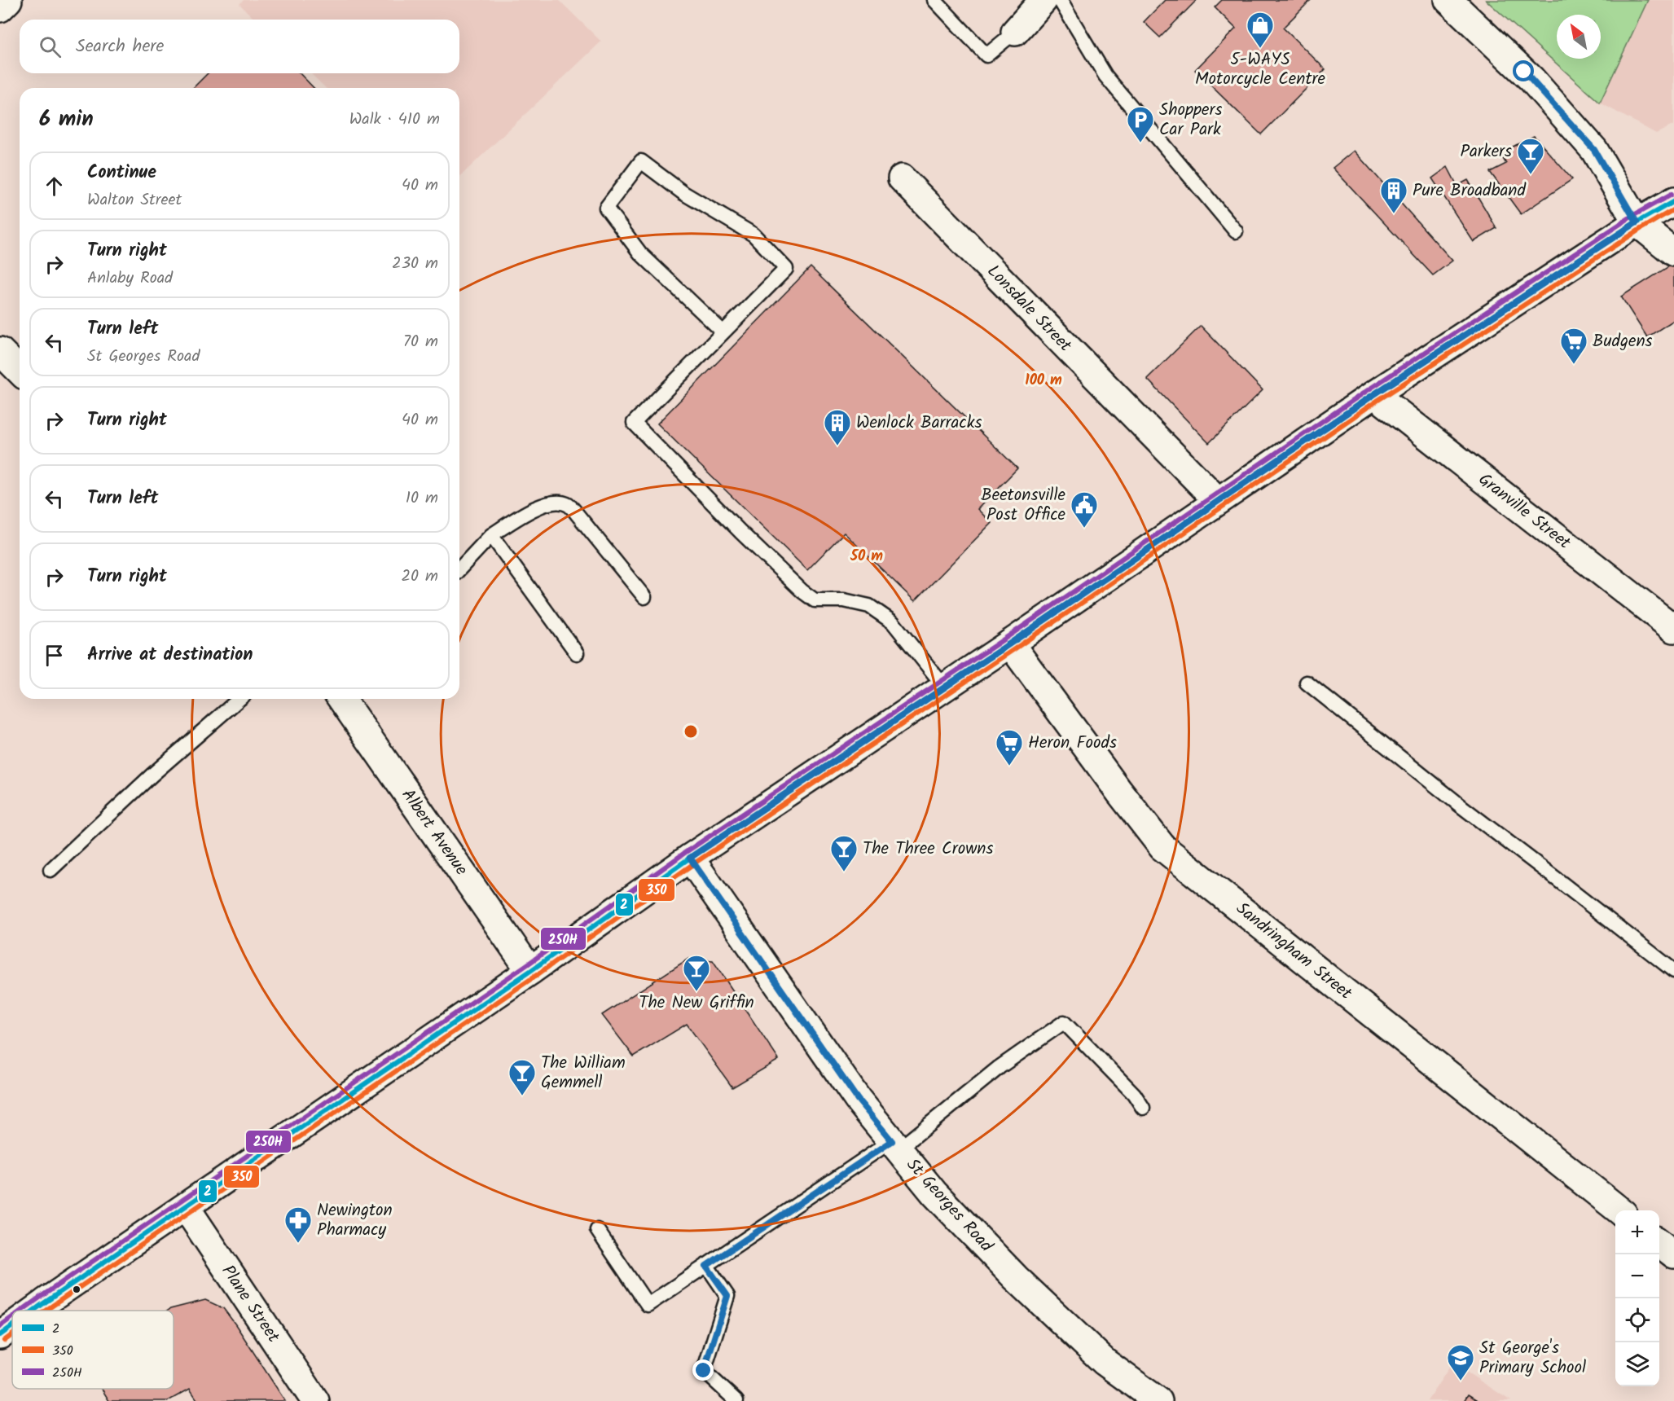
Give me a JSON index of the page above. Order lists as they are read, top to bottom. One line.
{"streets":{"street":["Lonsdale Street","Granville Street","Albert Avenue","Sandringham Street","St Georges Road","Plane Street"]},"places":{"shop":["5-WAYS Motorcycle Centre"],"parking":["Shoppers Car Park"],"bar":["Parkers","The Three Crowns","The New Griffin","The William Gemmell"],"building":["Pure Broadband","Wenlock Barracks"],"supermarket":["Budgens","Heron Foods"],"public building":["Beetonsville Post Office"],"pharmacy":["Newington Pharmacy"],"school or university":["St George's Primary School"]},"lines":["transit line 250H","transit line 2","transit line 350"],"legend":["2","350","250H"],"north":"top left","page":{"search":"Search here","heading":["6 min","Walk · 410 m"],"list":[["Continue","Walton Street","40 m"],["Turn right","Anlaby Road","230 m"],["Turn left","St Georges Road","70 m"],["Turn right","40 m"],["Turn left","10 m"],["Turn right","20 m"],"Arrive at destination"],"map_buttons":["+","−"]},"rings":["100 m","50 m"]}
